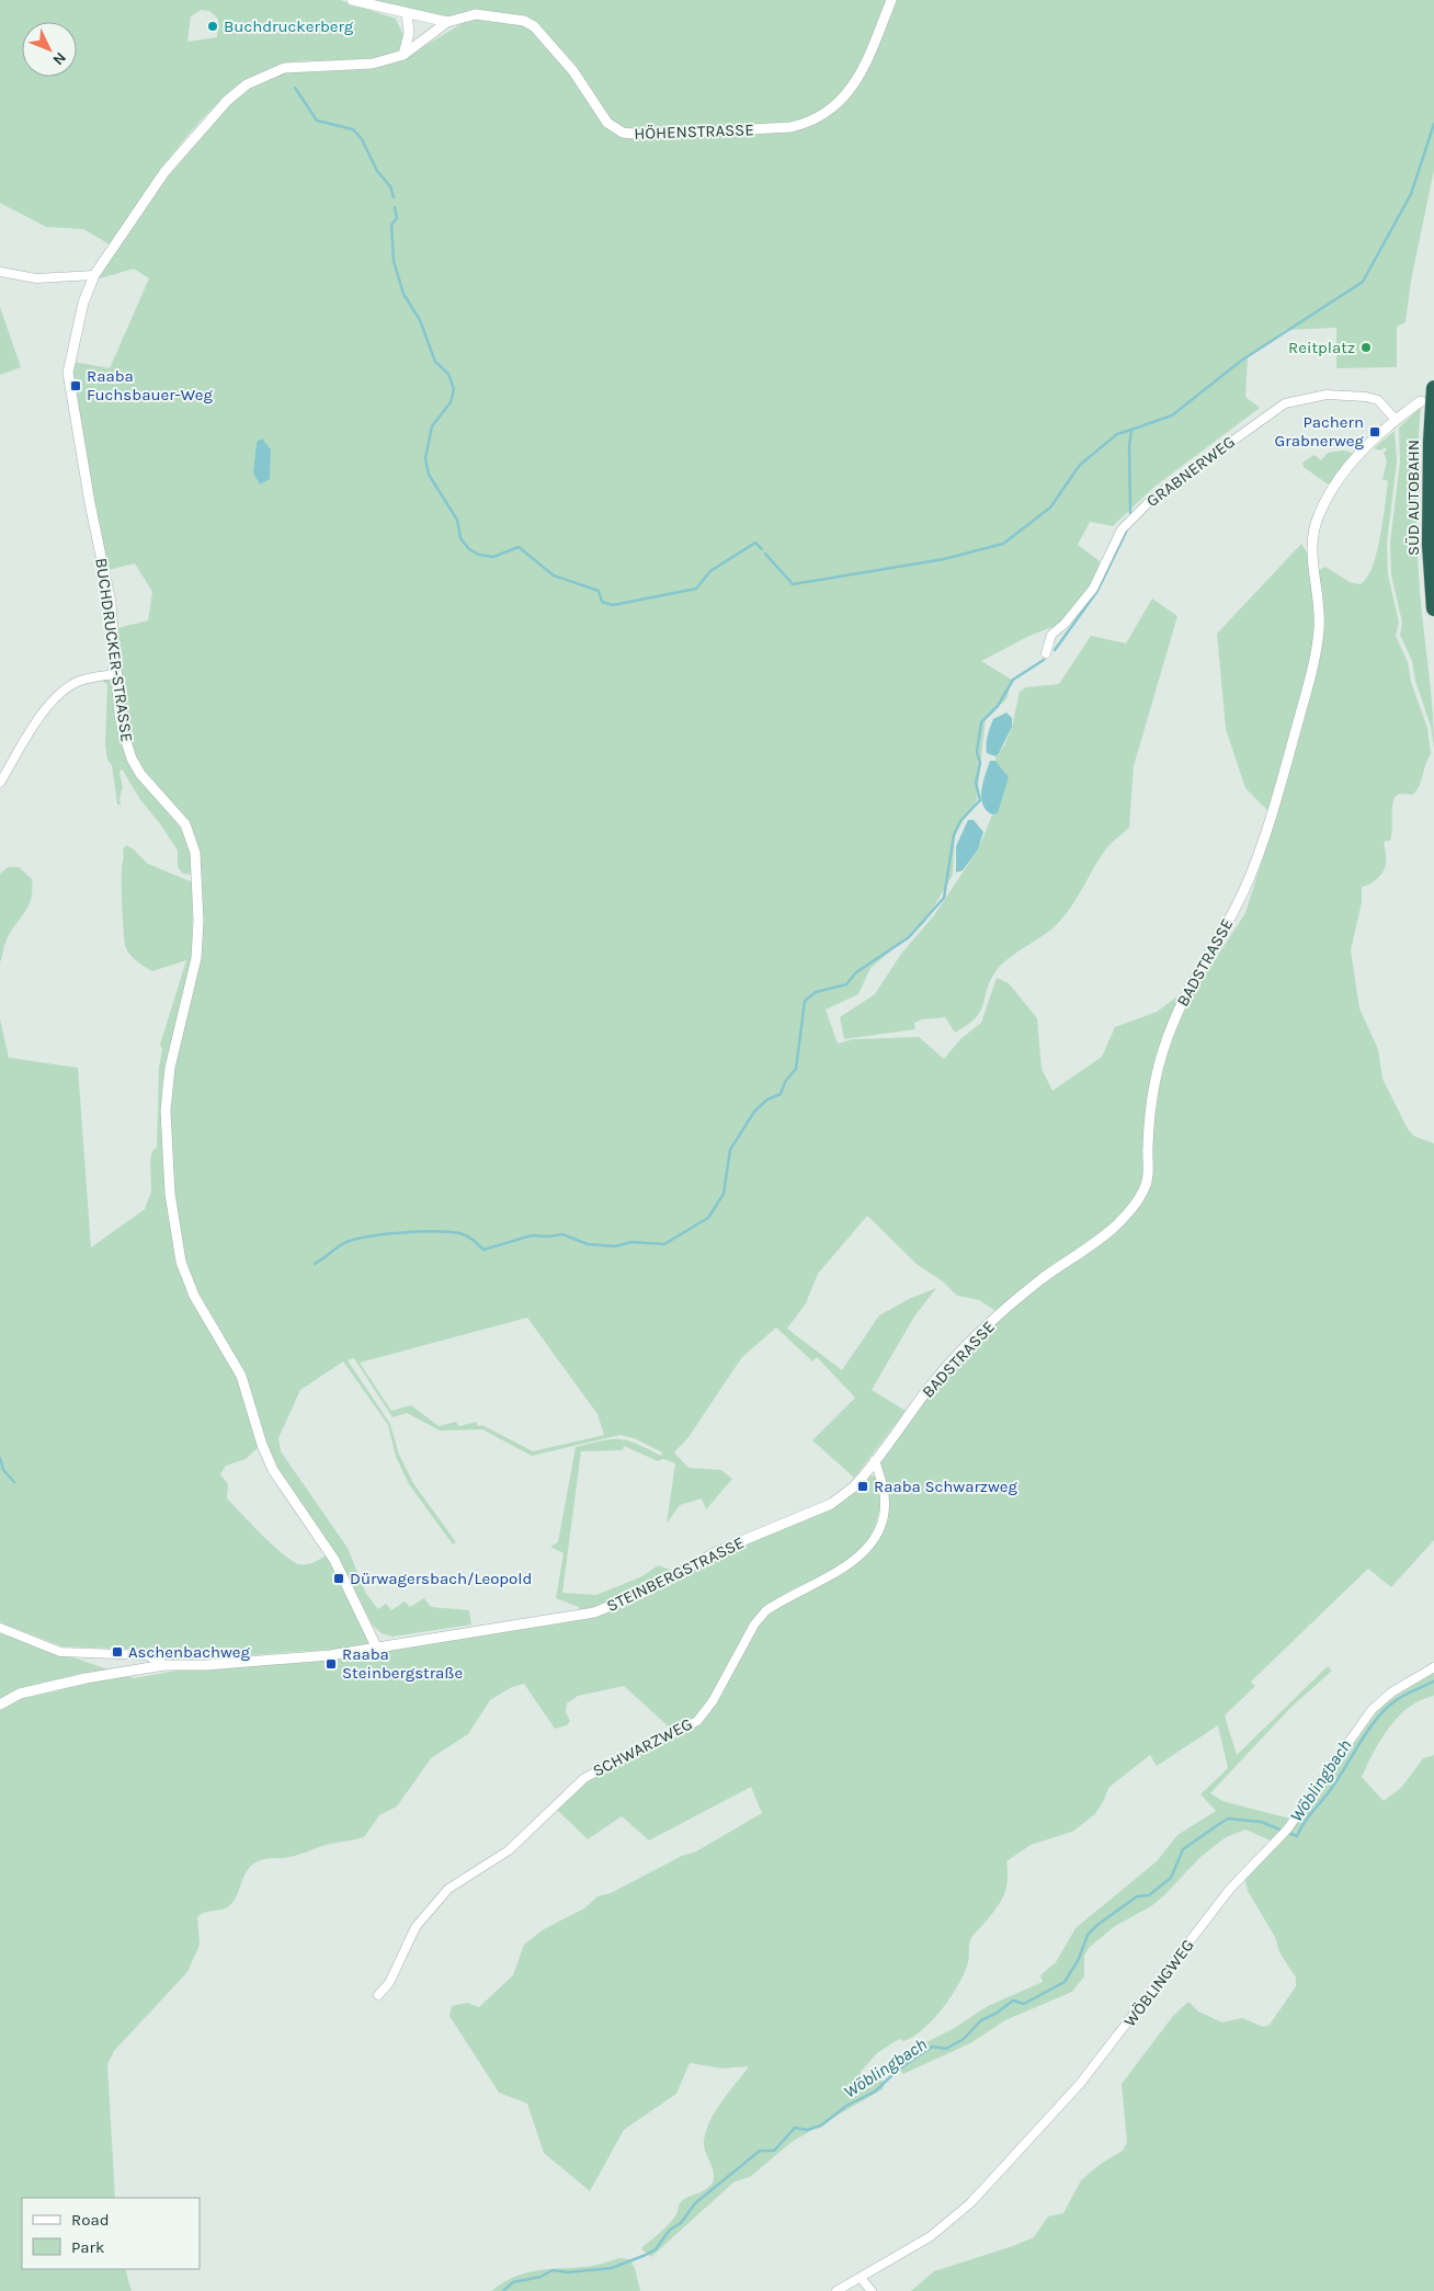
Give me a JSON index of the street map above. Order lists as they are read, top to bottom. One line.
{"streets":{"highway":["SÜD AUTOBAHN"],"street":["HÖHENSTRASSE","GRABNERWEG","BUCHDRUCKER-STRASSE","BADSTRASSE","STEINBERGSTRASSE","SCHWARZWEG","WÖBLINGWEG"]},"crossings":[["HÖHENSTRASSE","BUCHDRUCKER-STRASSE"],["GRABNERWEG","BADSTRASSE"],["BUCHDRUCKER-STRASSE","STEINBERGSTRASSE"],["BADSTRASSE","STEINBERGSTRASSE"],["BADSTRASSE","SCHWARZWEG"],["STEINBERGSTRASSE","SCHWARZWEG"]],"water":["Wöblingbach"],"places":{"other":["Buchdruckerberg","Reitplatz"],"transit":["Raaba Fuchsbauer-Weg","Pachern Grabnerweg","Raaba Schwarzweg","Dürwagersbach/Leopold","Aschenbachweg","Raaba Steinbergstraße"]},"legend":["Road","Park"],"north":"bottom right"}
